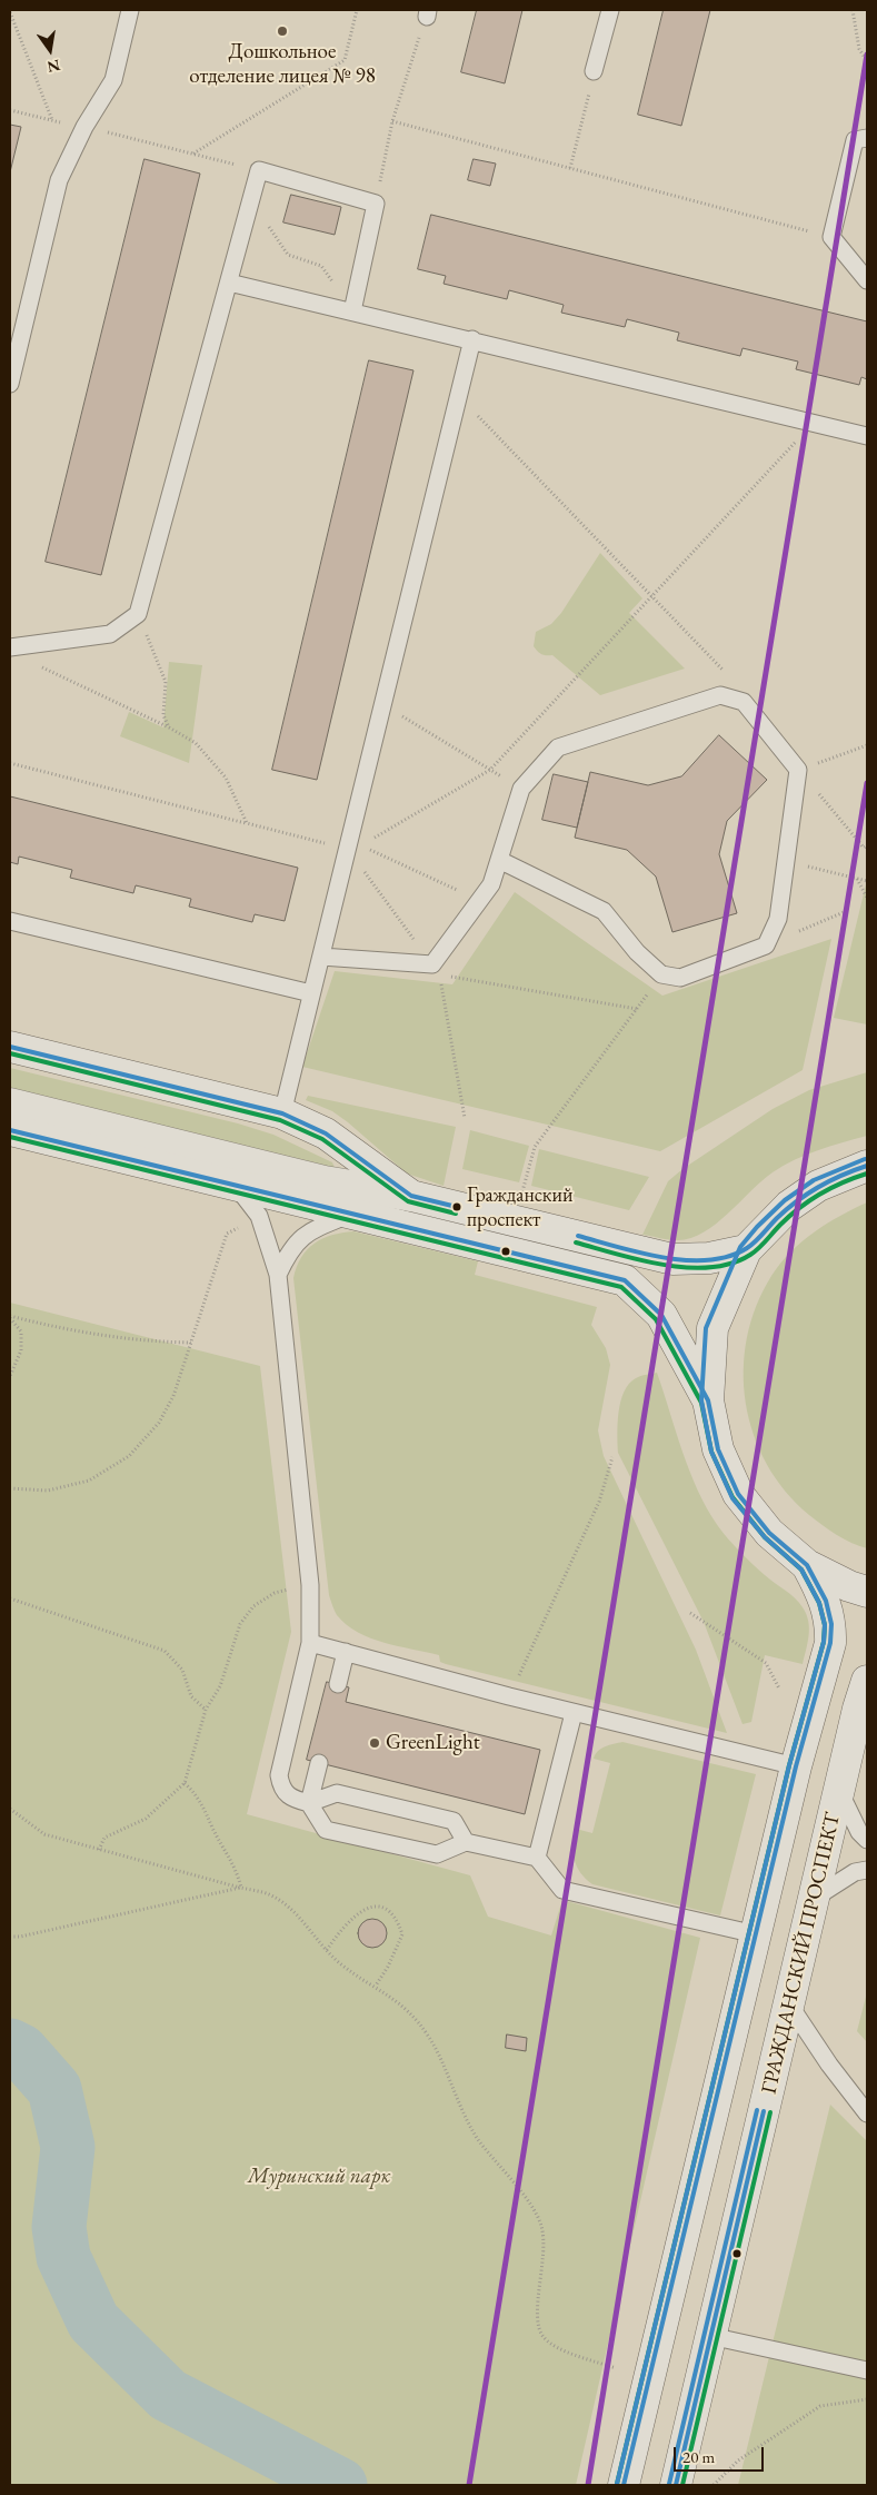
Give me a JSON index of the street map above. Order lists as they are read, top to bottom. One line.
{"streets":{"main road":["ГРАЖДАНСКИЙ ПРОСПЕКТ"]},"parks":["Муринский парк"],"places":["Дошкольное отделение лицея № 98","Гражданский проспект","GreenLight"],"scale_bar":"20 m","north":"bottom"}
